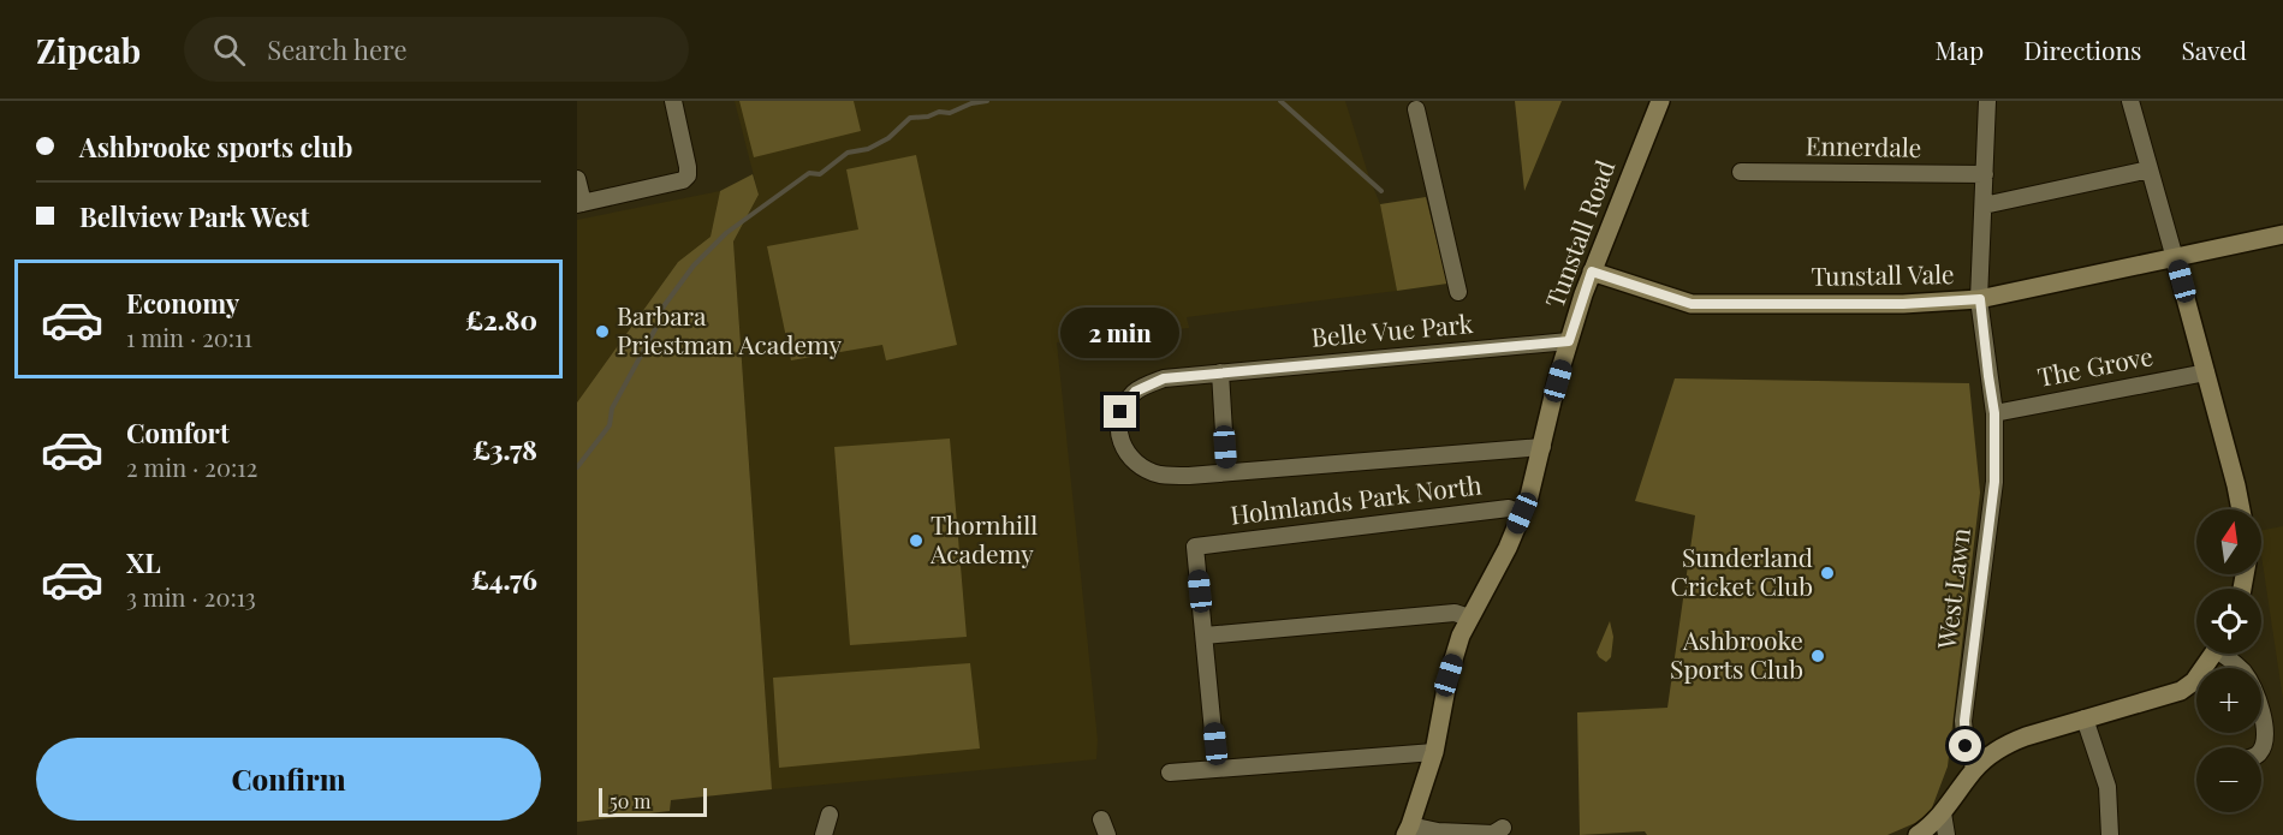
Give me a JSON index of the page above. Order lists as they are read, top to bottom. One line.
{"streets":{"street":["Ennerdale","Tunstall Road","Tunstall Vale","Belle Vue Park","The Grove","Holmlands Park North","West Lawn"]},"crossings":[["Ennerdale","West Lawn"],["Tunstall Road","Tunstall Vale"],["Tunstall Road","Belle Vue Park"],["Tunstall Road","Holmlands Park North"],["Tunstall Vale","West Lawn"],["The Grove","West Lawn"]],"places":["Barbara Priestman Academy","Thornhill Academy","Sunderland Cricket Club","Ashbrooke Sports Club"],"scale_bar":"50 m","north":"top","page":{"header":"Zipcab","search":"Search here","nav":["Map","Directions","Saved"],"banner":["Ashbrooke sports club","Bellview Park West"],"list":[{"name":"Economy","note":"1 min · 20:11","value":"£2.80"},{"name":"Comfort","note":"2 min · 20:12","value":"£3.78"},{"name":"XL","note":"3 min · 20:13","value":"£4.76"}],"bubble":"2 min","map_buttons":["+","−"],"buttons":"Confirm","scale":"50 m"}}
